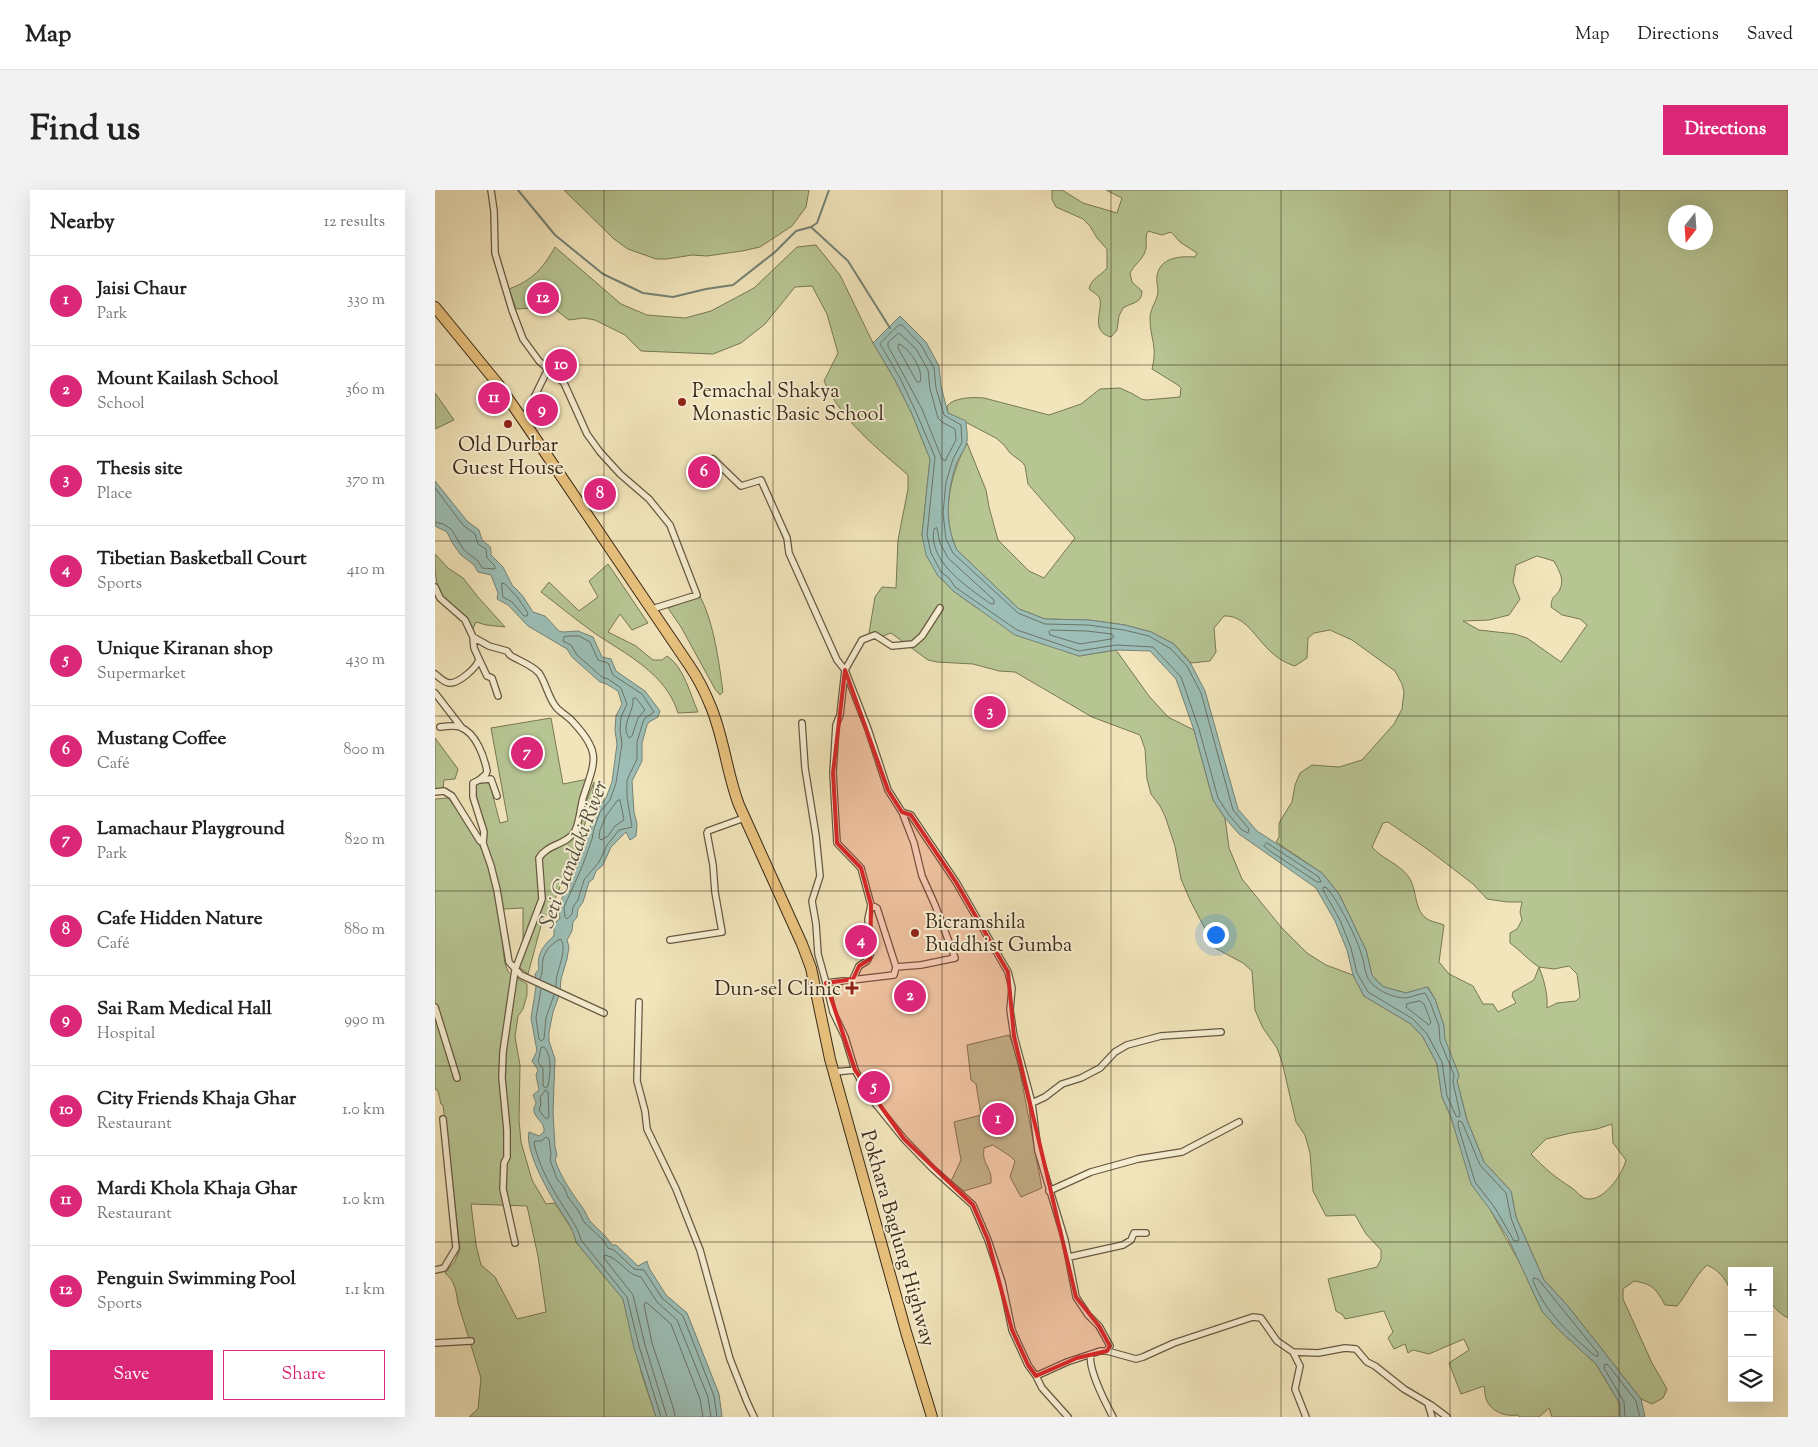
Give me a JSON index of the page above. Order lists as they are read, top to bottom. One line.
{"streets":{"highway":["Pokhara Baglung Highway"]},"water":["Seti Gandaki River"],"places":{"other":["Pemachal Shakya Monastic Basic School","Old Durbar Guest House","Bicramshila Buddhist Gumba"],"health":["Dun-sel Clinic"]},"north":"bottom","page":{"header":"Map","nav":["Map","Directions","Saved"],"title":"Find us","buttons":["Directions",["Save","Share"]],"heading":["Nearby","12 results"],"list":[{"mark":"1","name":"Jaisi Chaur","note":"Park","value":"330 m"},{"mark":"2","name":"Mount Kailash School","note":"School","value":"360 m"},{"mark":"3","name":"Thesis site","note":"Place","value":"370 m"},{"mark":"4","name":"Tibetian Basketball Court","note":"Sports","value":"410 m"},{"mark":"5","name":"Unique Kiranan shop","note":"Supermarket","value":"430 m"},{"mark":"6","name":"Mustang Coffee","note":"Café","value":"800 m"},{"mark":"7","name":"Lamachaur Playground","note":"Park","value":"820 m"},{"mark":"8","name":"Cafe Hidden Nature","note":"Café","value":"880 m"},{"mark":"9","name":"Sai Ram Medical Hall","note":"Hospital","value":"990 m"},{"mark":"10","name":"City Friends Khaja Ghar","note":"Restaurant","value":"1.0 km"},{"mark":"11","name":"Mardi Khola Khaja Ghar","note":"Restaurant","value":"1.0 km"},{"mark":"12","name":"Penguin Swimming Pool","note":"Sports","value":"1.1 km"}],"pins":["12","10","11","9","6","8","3","7","4","2","5","1"],"map_buttons":["+","−"]}}
